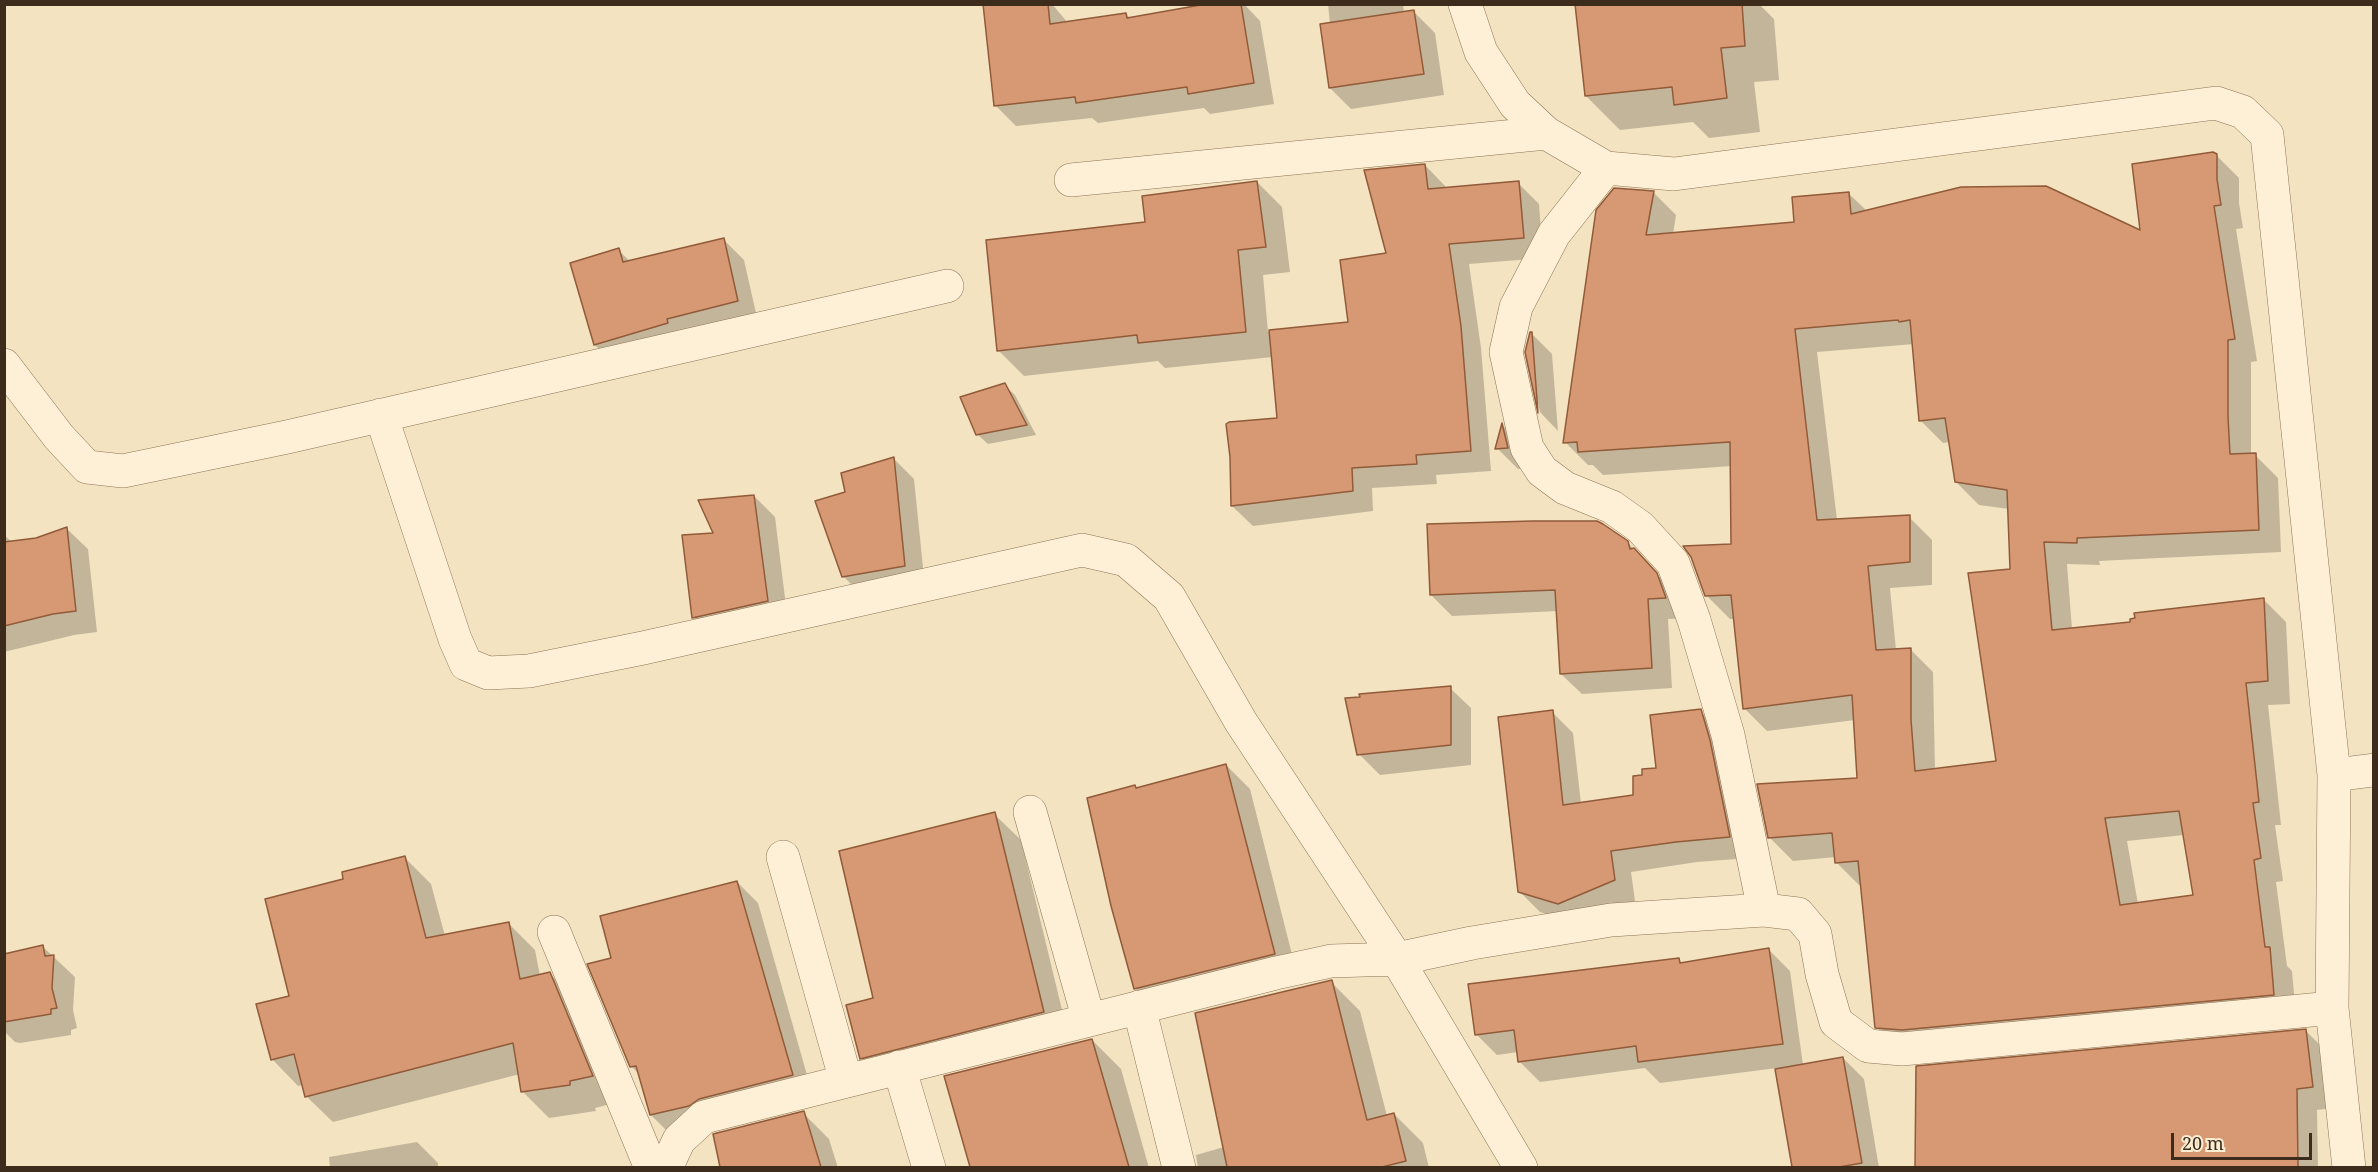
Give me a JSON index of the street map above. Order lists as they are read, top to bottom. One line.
{"scale_bar":"20 m"}
